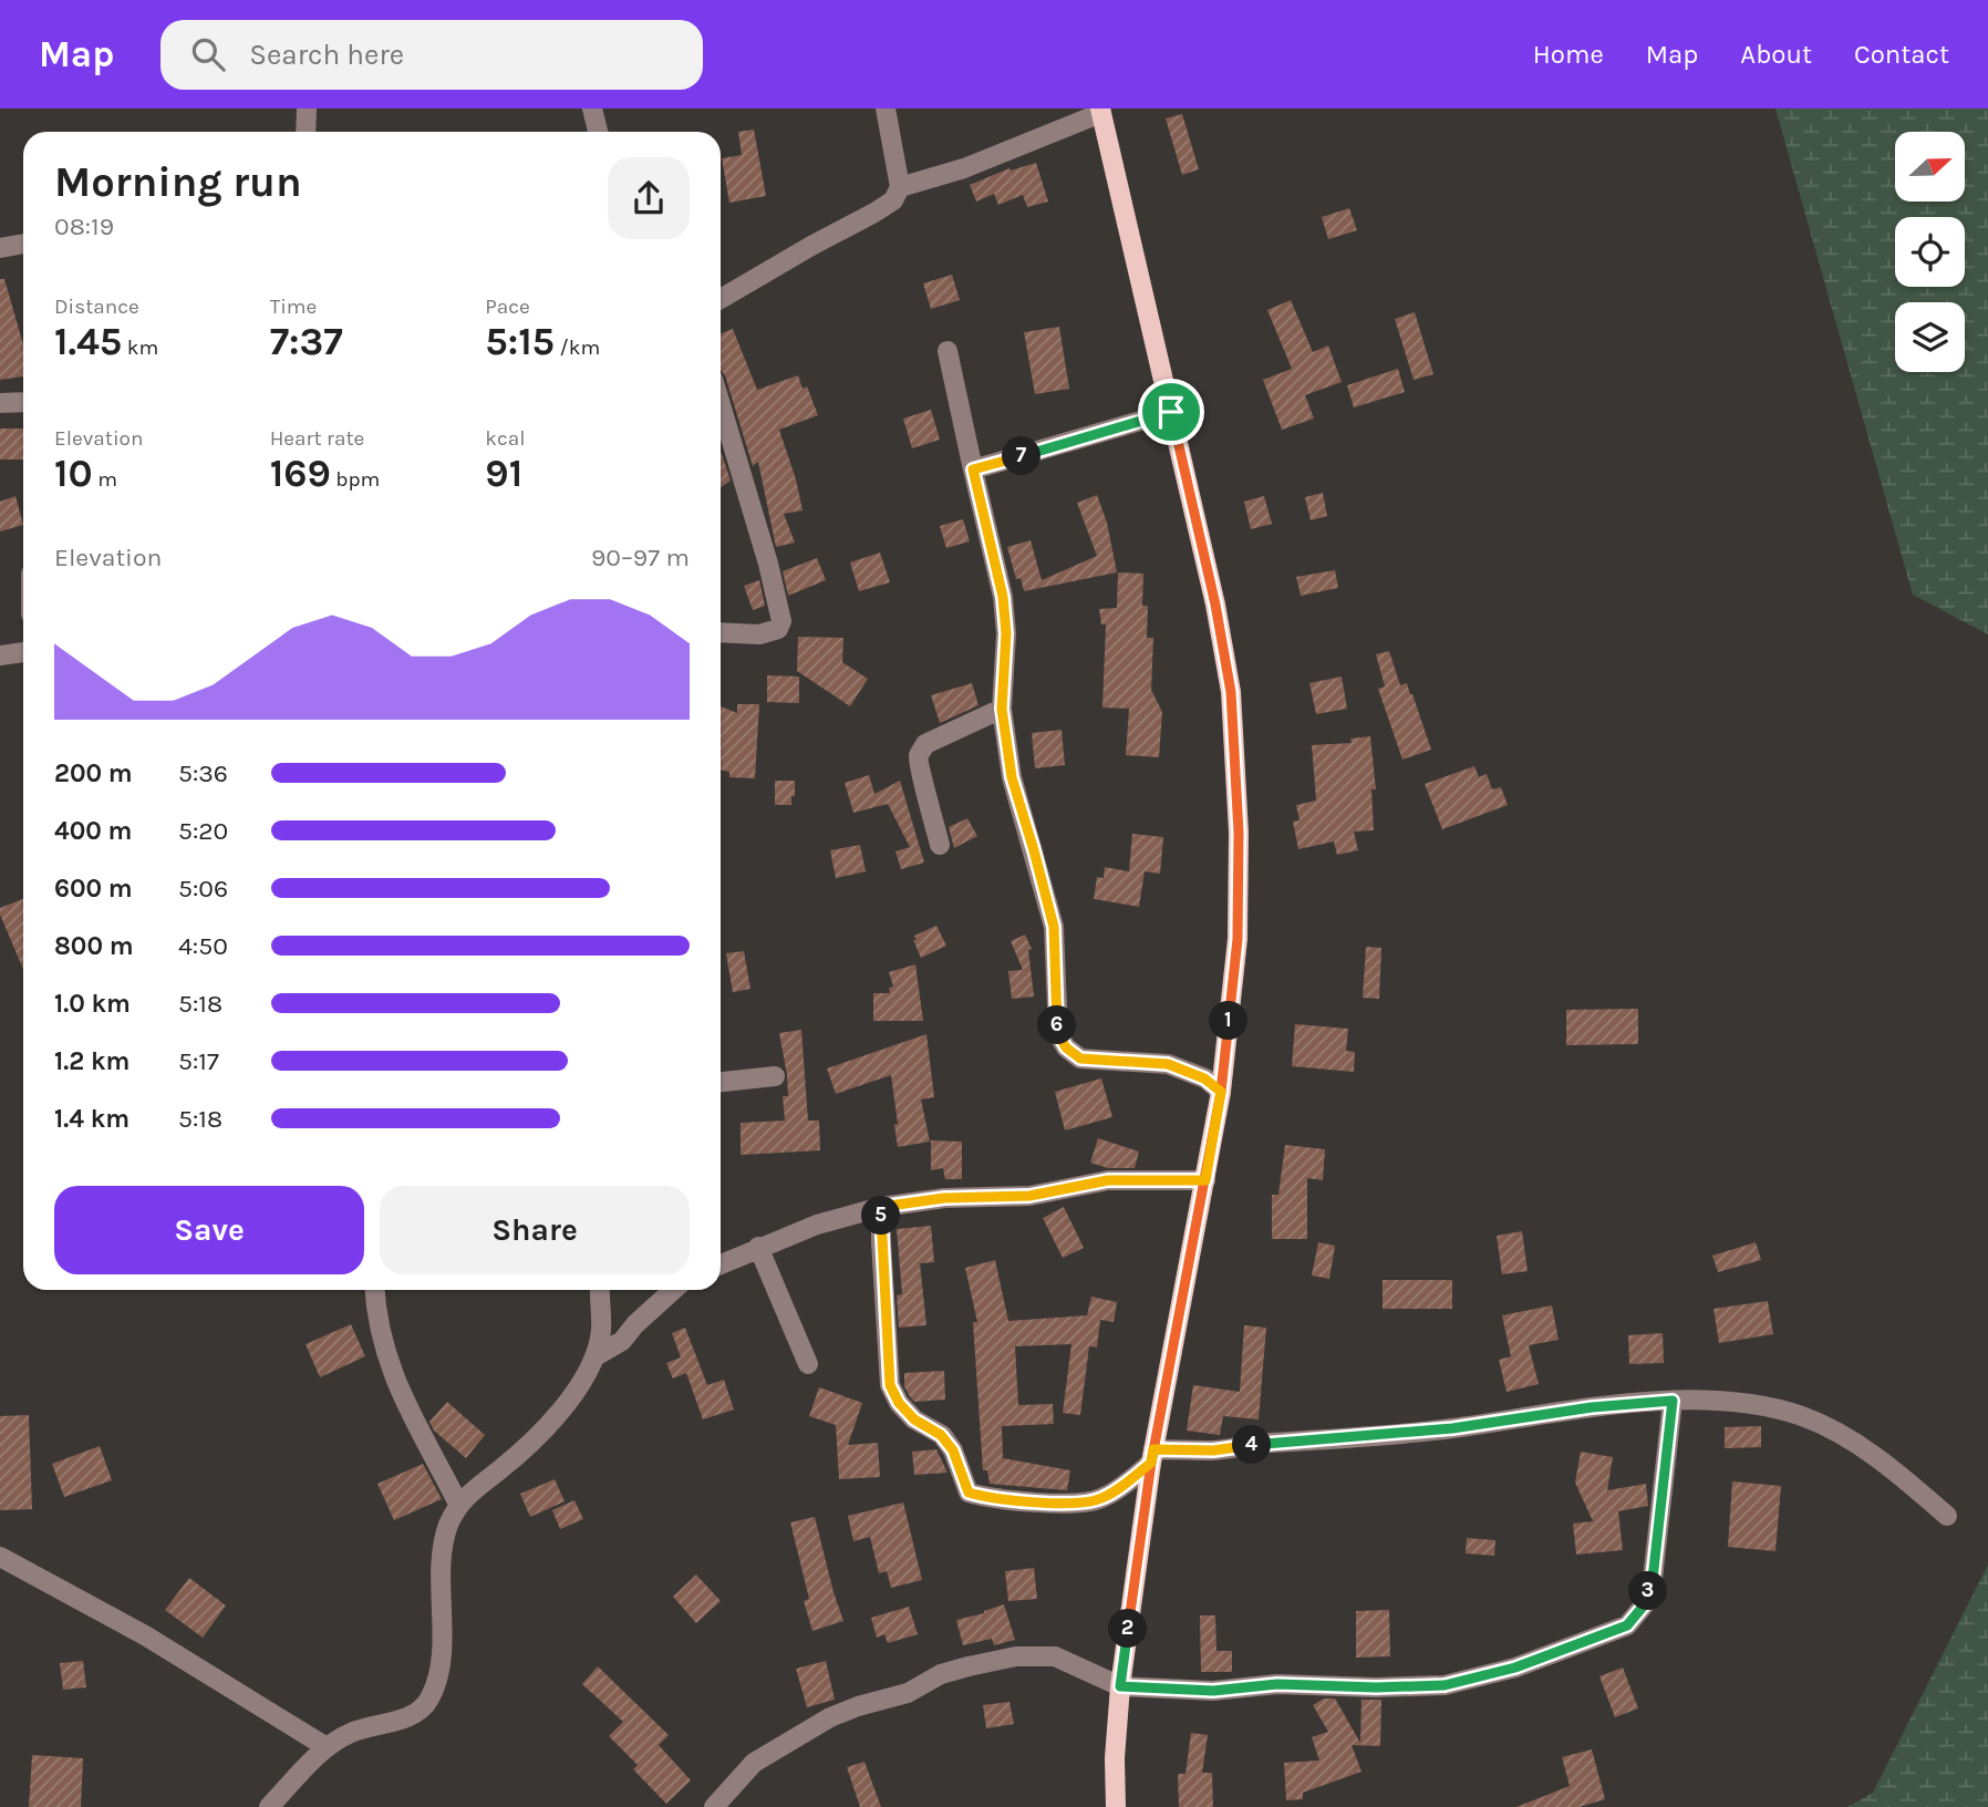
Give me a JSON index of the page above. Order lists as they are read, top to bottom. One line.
{"north":"right","page":{"header":"Map","search":"Search here","nav":["Home","Map","About","Contact"],"heading":["Morning run","08:19"],"stats":[["Distance","1.45 km"],["Time","7:37"],["Pace","5:15 /km"],["Elevation","10 m"],["Heart rate","169 bpm"],["kcal","91"]],"pins":["7","1","6","5","4","3","2"],"chart":["Elevation","90–97 m"],"list":[{"name":"200 m","note":"5:36"},{"name":"400 m","note":"5:20"},{"name":"600 m","note":"5:06"},{"name":"800 m","note":"4:50"},{"name":"1.0 km","note":"5:18"},{"name":"1.2 km","note":"5:17"},{"name":"1.4 km","note":"5:18"}],"buttons":["Save","Share"]}}
